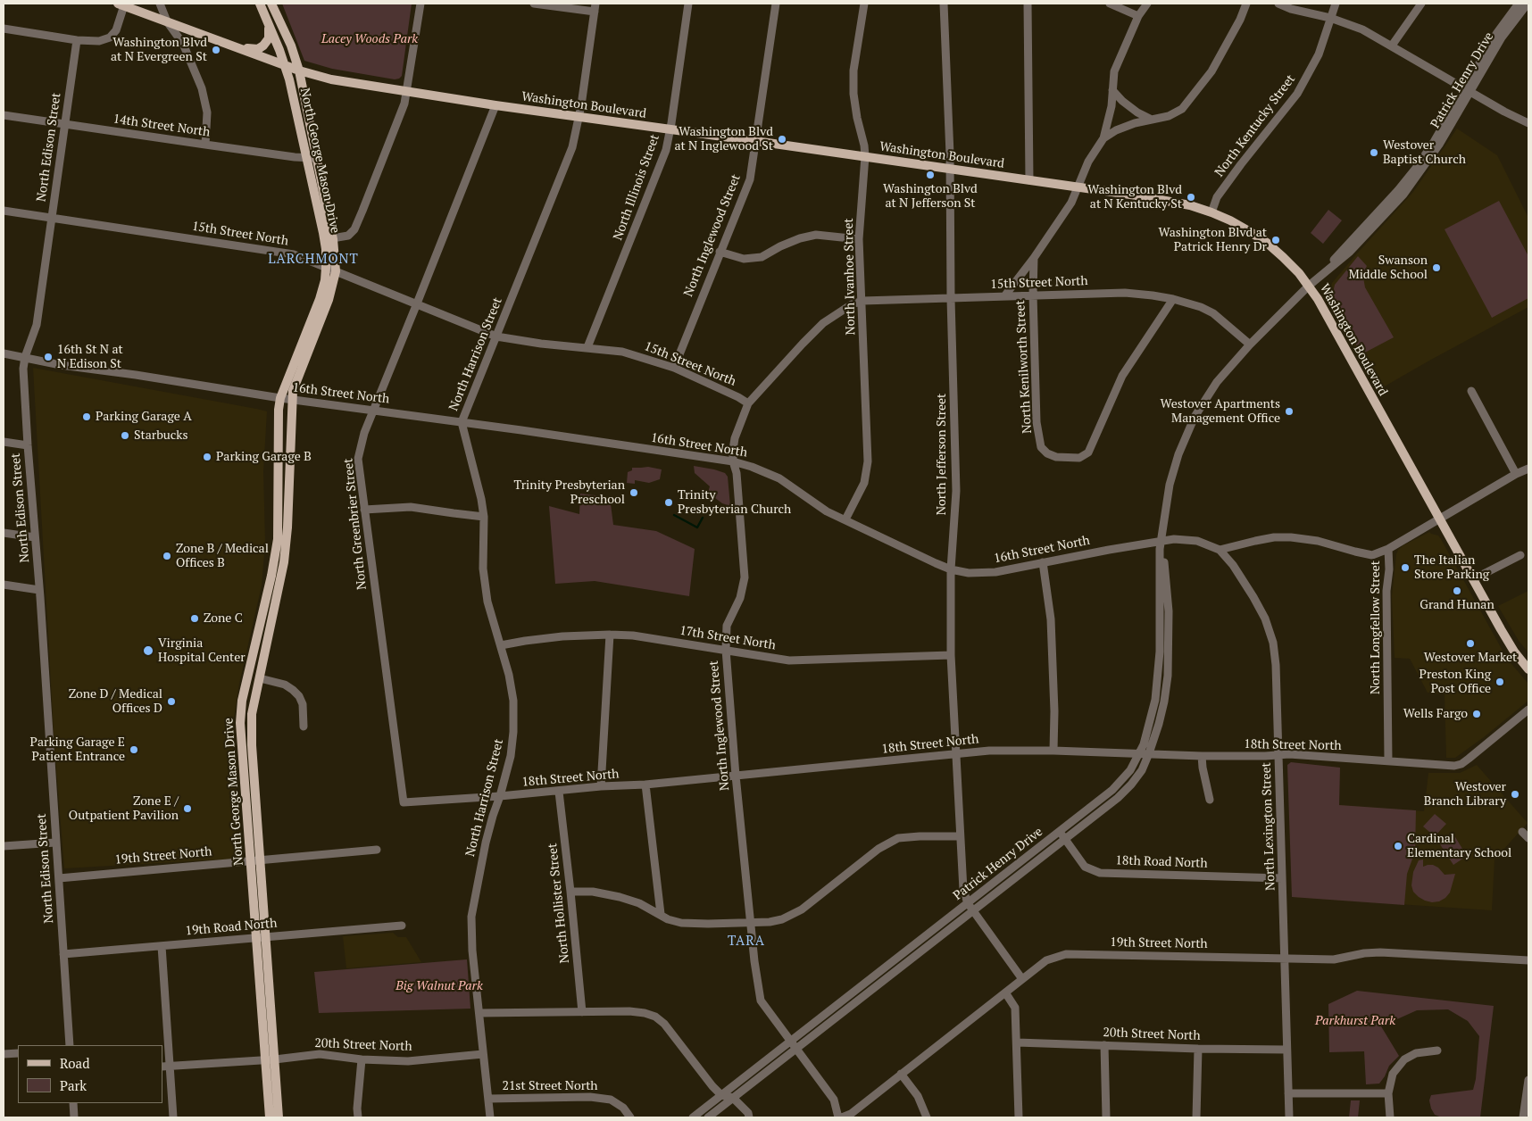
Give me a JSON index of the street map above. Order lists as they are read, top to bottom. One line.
{"streets":{"main road":["Washington Boulevard","North George Mason Drive"],"street":["Patrick Henry Drive","14th Street North","North Kentucky Street","North Edison Street","North Illinois Street","15th Street North","North Inglewood Street","North Ivanhoe Street","North Harrison Street","North Kenilworth Street","16th Street North","North Jefferson Street","North Greenbrier Street","North Longfellow Street","17th Street North","18th Street North","North Lexington Street","19th Street North","18th Road North","North Hollister Street","19th Road North","20th Street North","21st Street North"]},"crossings":[["Patrick Henry Drive","Washington Boulevard"],["Patrick Henry Drive","15th Street North"],["Patrick Henry Drive","North Inglewood Street"],["Patrick Henry Drive","16th Street North"],["Patrick Henry Drive","North Jefferson Street"],["Patrick Henry Drive","18th Street North"],["Patrick Henry Drive","18th Road North"],["Washington Boulevard","North Kentucky Street"],["Washington Boulevard","North George Mason Drive"],["Washington Boulevard","North Illinois Street"],["Washington Boulevard","North Inglewood Street"],["Washington Boulevard","North Ivanhoe Street"],["Washington Boulevard","North Harrison Street"],["Washington Boulevard","North Kenilworth Street"],["Washington Boulevard","North Jefferson Street"],["Washington Boulevard","North Greenbrier Street"],["Washington Boulevard","North Longfellow Street"],["14th Street North","North Edison Street"],["14th Street North","North George Mason Drive"],["North Edison Street","15th Street North"],["North Edison Street","16th Street North"],["North Edison Street","19th Street North"],["North Edison Street","19th Road North"],["North George Mason Drive","15th Street North"],["North George Mason Drive","16th Street North"],["North George Mason Drive","19th Street North"],["North George Mason Drive","19th Road North"],["North George Mason Drive","20th Street North"],["North Illinois Street","15th Street North"],["15th Street North","North Inglewood Street"],["15th Street North","North Ivanhoe Street"],["15th Street North","North Harrison Street"],["15th Street North","North Kenilworth Street"],["15th Street North","North Jefferson Street"],["15th Street North","North Greenbrier Street"],["North Inglewood Street","16th Street North"],["North Inglewood Street","17th Street North"],["North Inglewood Street","18th Street North"],["North Ivanhoe Street","16th Street North"],["North Harrison Street","16th Street North"],["North Harrison Street","17th Street North"],["North Harrison Street","18th Street North"],["North Harrison Street","20th Street North"],["North Harrison Street","21st Street North"],["16th Street North","North Jefferson Street"],["16th Street North","North Greenbrier Street"],["16th Street North","North Lexington Street"],["North Jefferson Street","17th Street North"],["North Jefferson Street","18th Street North"],["North Greenbrier Street","18th Street North"],["North Longfellow Street","18th Street North"],["18th Street North","North Lexington Street"],["18th Street North","North Hollister Street"],["North Lexington Street","19th Street North"],["North Lexington Street","18th Road North"],["North Lexington Street","20th Street North"]],"districts":["LARCHMONT","TARA"],"parks":["Lacey Woods Park","Big Walnut Park","Parkhurst Park"],"places":["Washington Blvd at N Evergreen St","Washington Blvd at N Inglewood St","Westover Baptist Church","Washington Blvd at N Jefferson St","Washington Blvd at N Kentucky St","Washington Blvd at Patrick Henry Dr","Swanson Middle School","16th St N at N Edison St","Westover Apartments Management Office","Parking Garage A","Starbucks","Parking Garage B","Trinity Presbyterian Preschool","Trinity Presbyterian Church","Zone B / Medical Offices B","The Italian Store Parking","Grand Hunan","Zone C","Westover Market","Virginia Hospital Center","Preston King Post Office","Zone D / Medical Offices D","Wells Fargo","Parking Garage E Patient Entrance","Westover Branch Library","Zone E / Outpatient Pavilion","Cardinal Elementary School"],"legend":["Road","Park"]}
